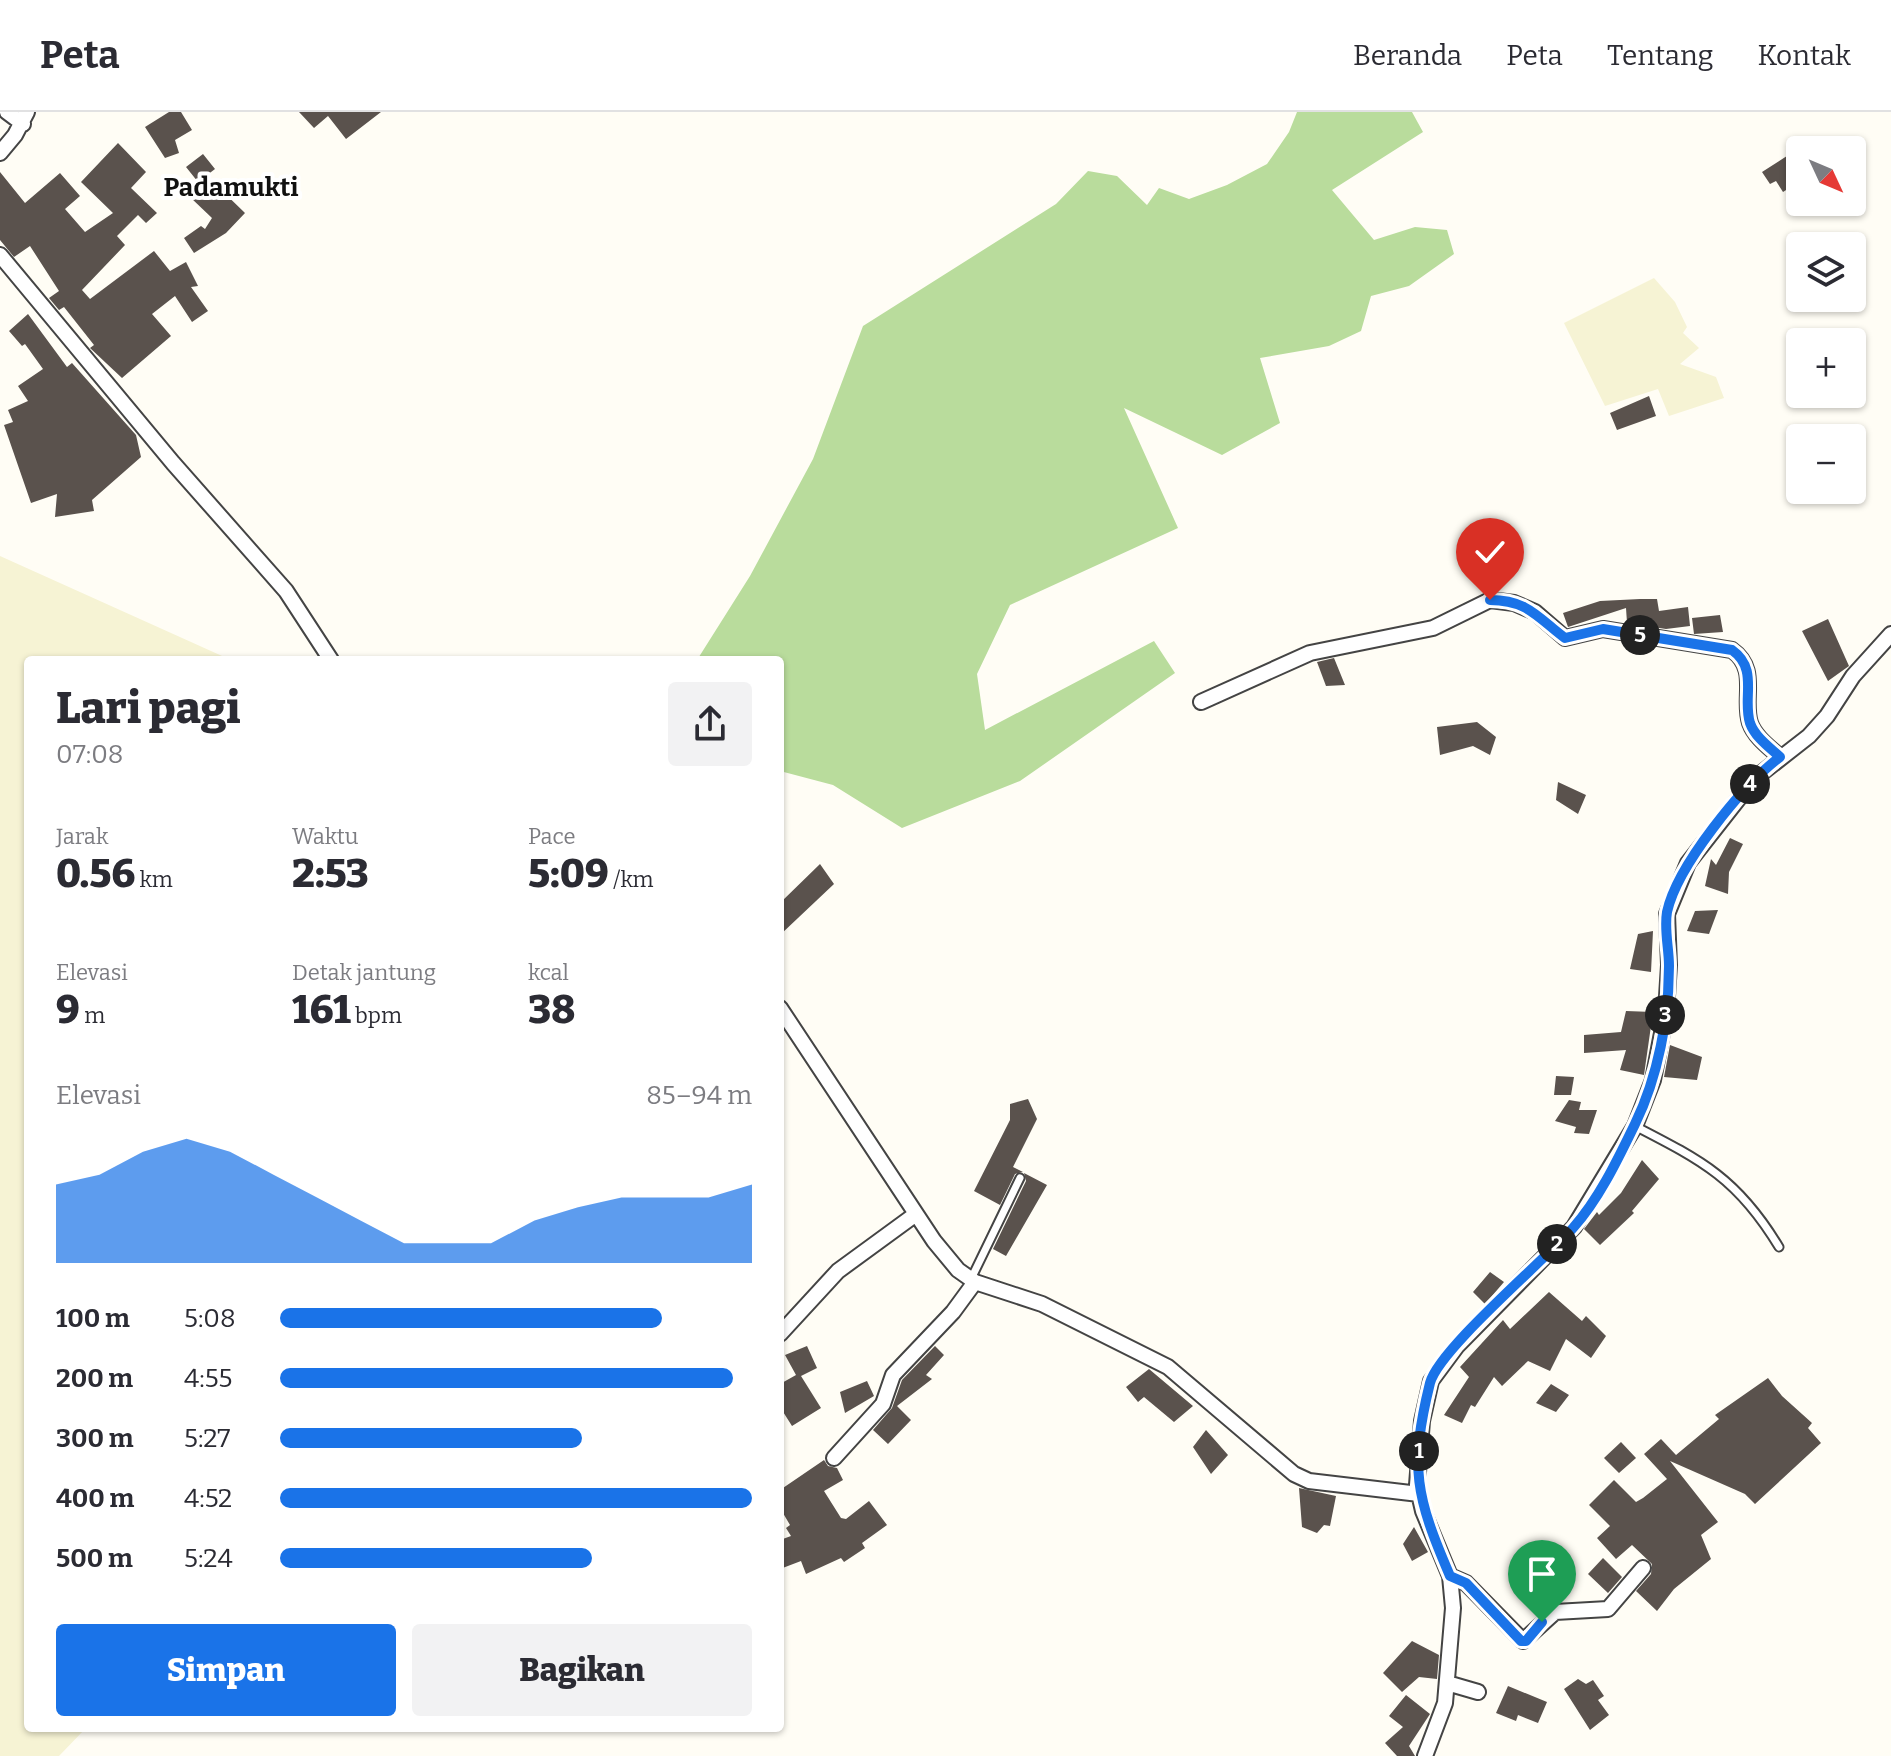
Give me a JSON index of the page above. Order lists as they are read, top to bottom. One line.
{"districts":["Padamukti"],"north":"bottom right","page":{"header":"Peta","nav":["Beranda","Peta","Tentang","Kontak"],"map_buttons":["+","−"],"pins":["5","4","3","2","1"],"heading":["Lari pagi","07:08"],"stats":[["Jarak","0.56 km"],["Waktu","2:53"],["Pace","5:09 /km"],["Elevasi","9 m"],["Detak jantung","161 bpm"],["kcal","38"]],"chart":["Elevasi","85–94 m"],"list":[{"name":"100 m","note":"5:08"},{"name":"200 m","note":"4:55"},{"name":"300 m","note":"5:27"},{"name":"400 m","note":"4:52"},{"name":"500 m","note":"5:24"}],"buttons":["Simpan","Bagikan"]}}
